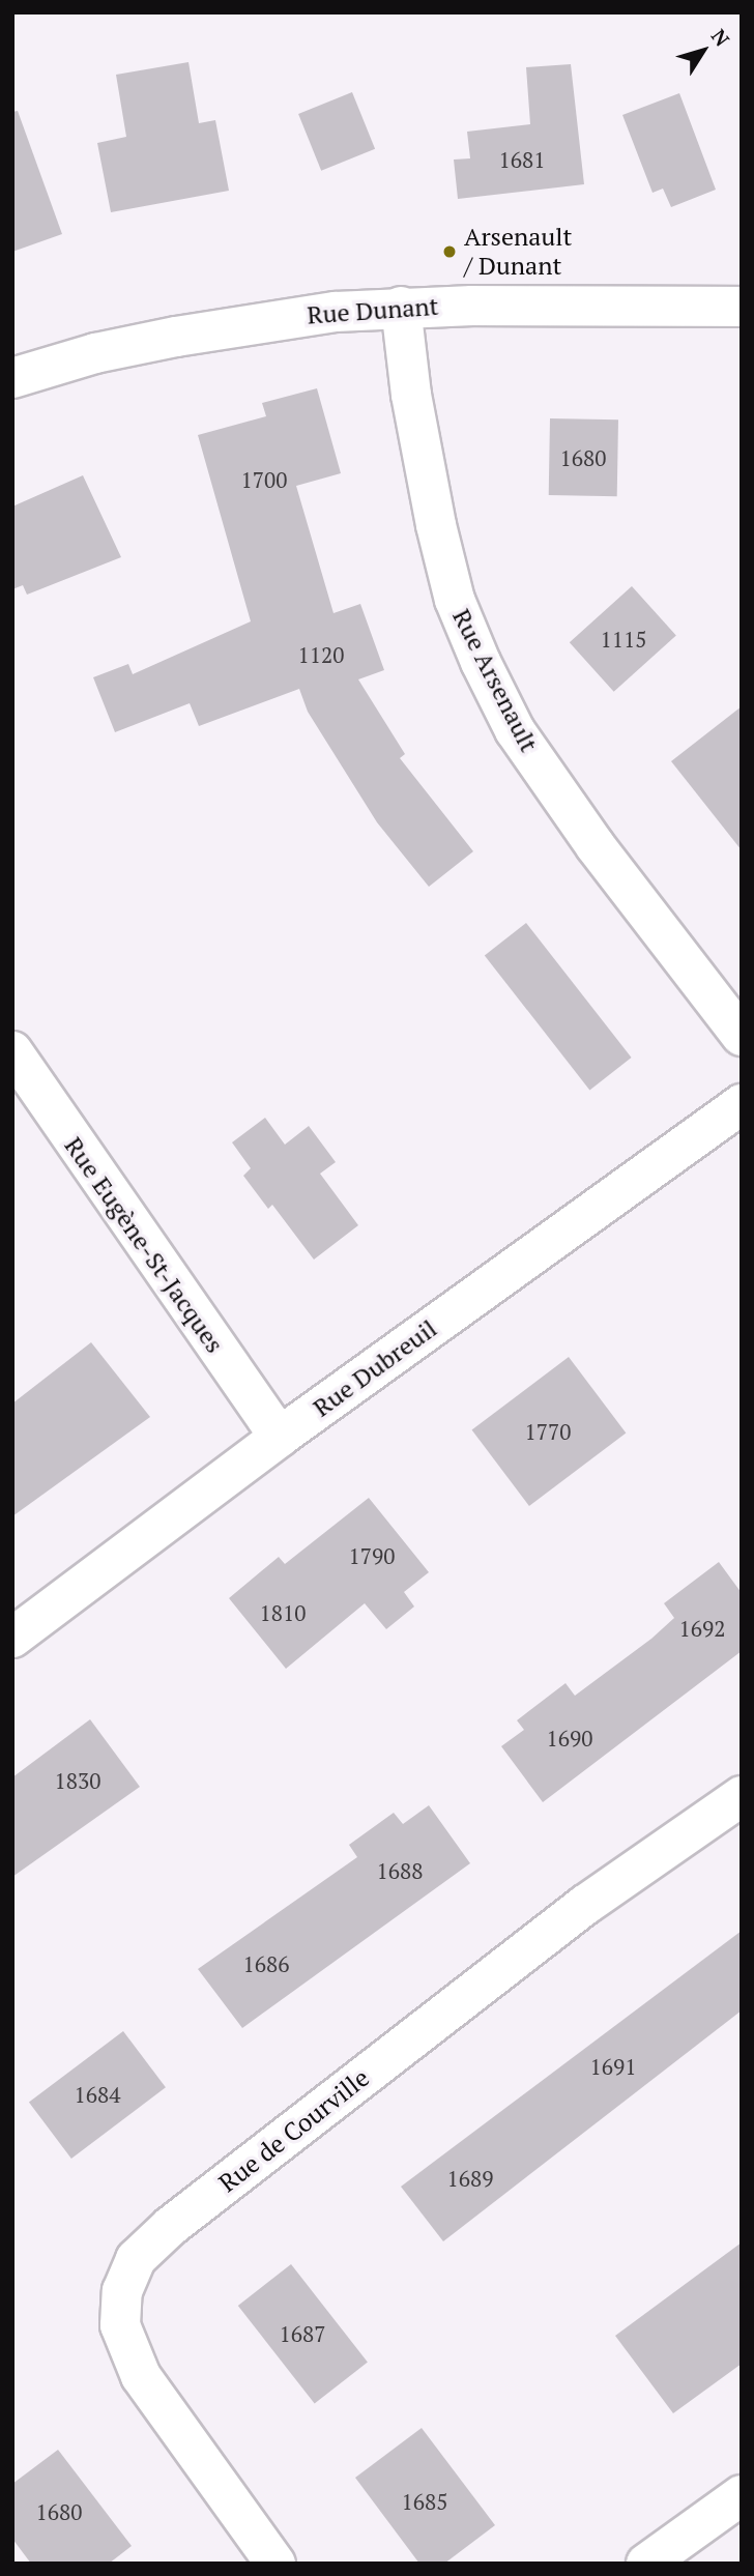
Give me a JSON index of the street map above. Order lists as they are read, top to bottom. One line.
{"streets":{"street":["Rue Dunant","Rue Arsenault","Rue Eugène-St-Jacques","Rue Dubreuil","Rue de Courville"]},"crossings":[["Rue Dunant","Rue Arsenault"],["Rue Eugène-St-Jacques","Rue Dubreuil"]],"places":["Arsenault / Dunant"],"house_numbers":["1681","1680","1700","1115","1120","1770","1790","1810","1692","1690","1830","1688","1686","1691","1684","1689","1687","1685","1680"],"north":"top right"}
